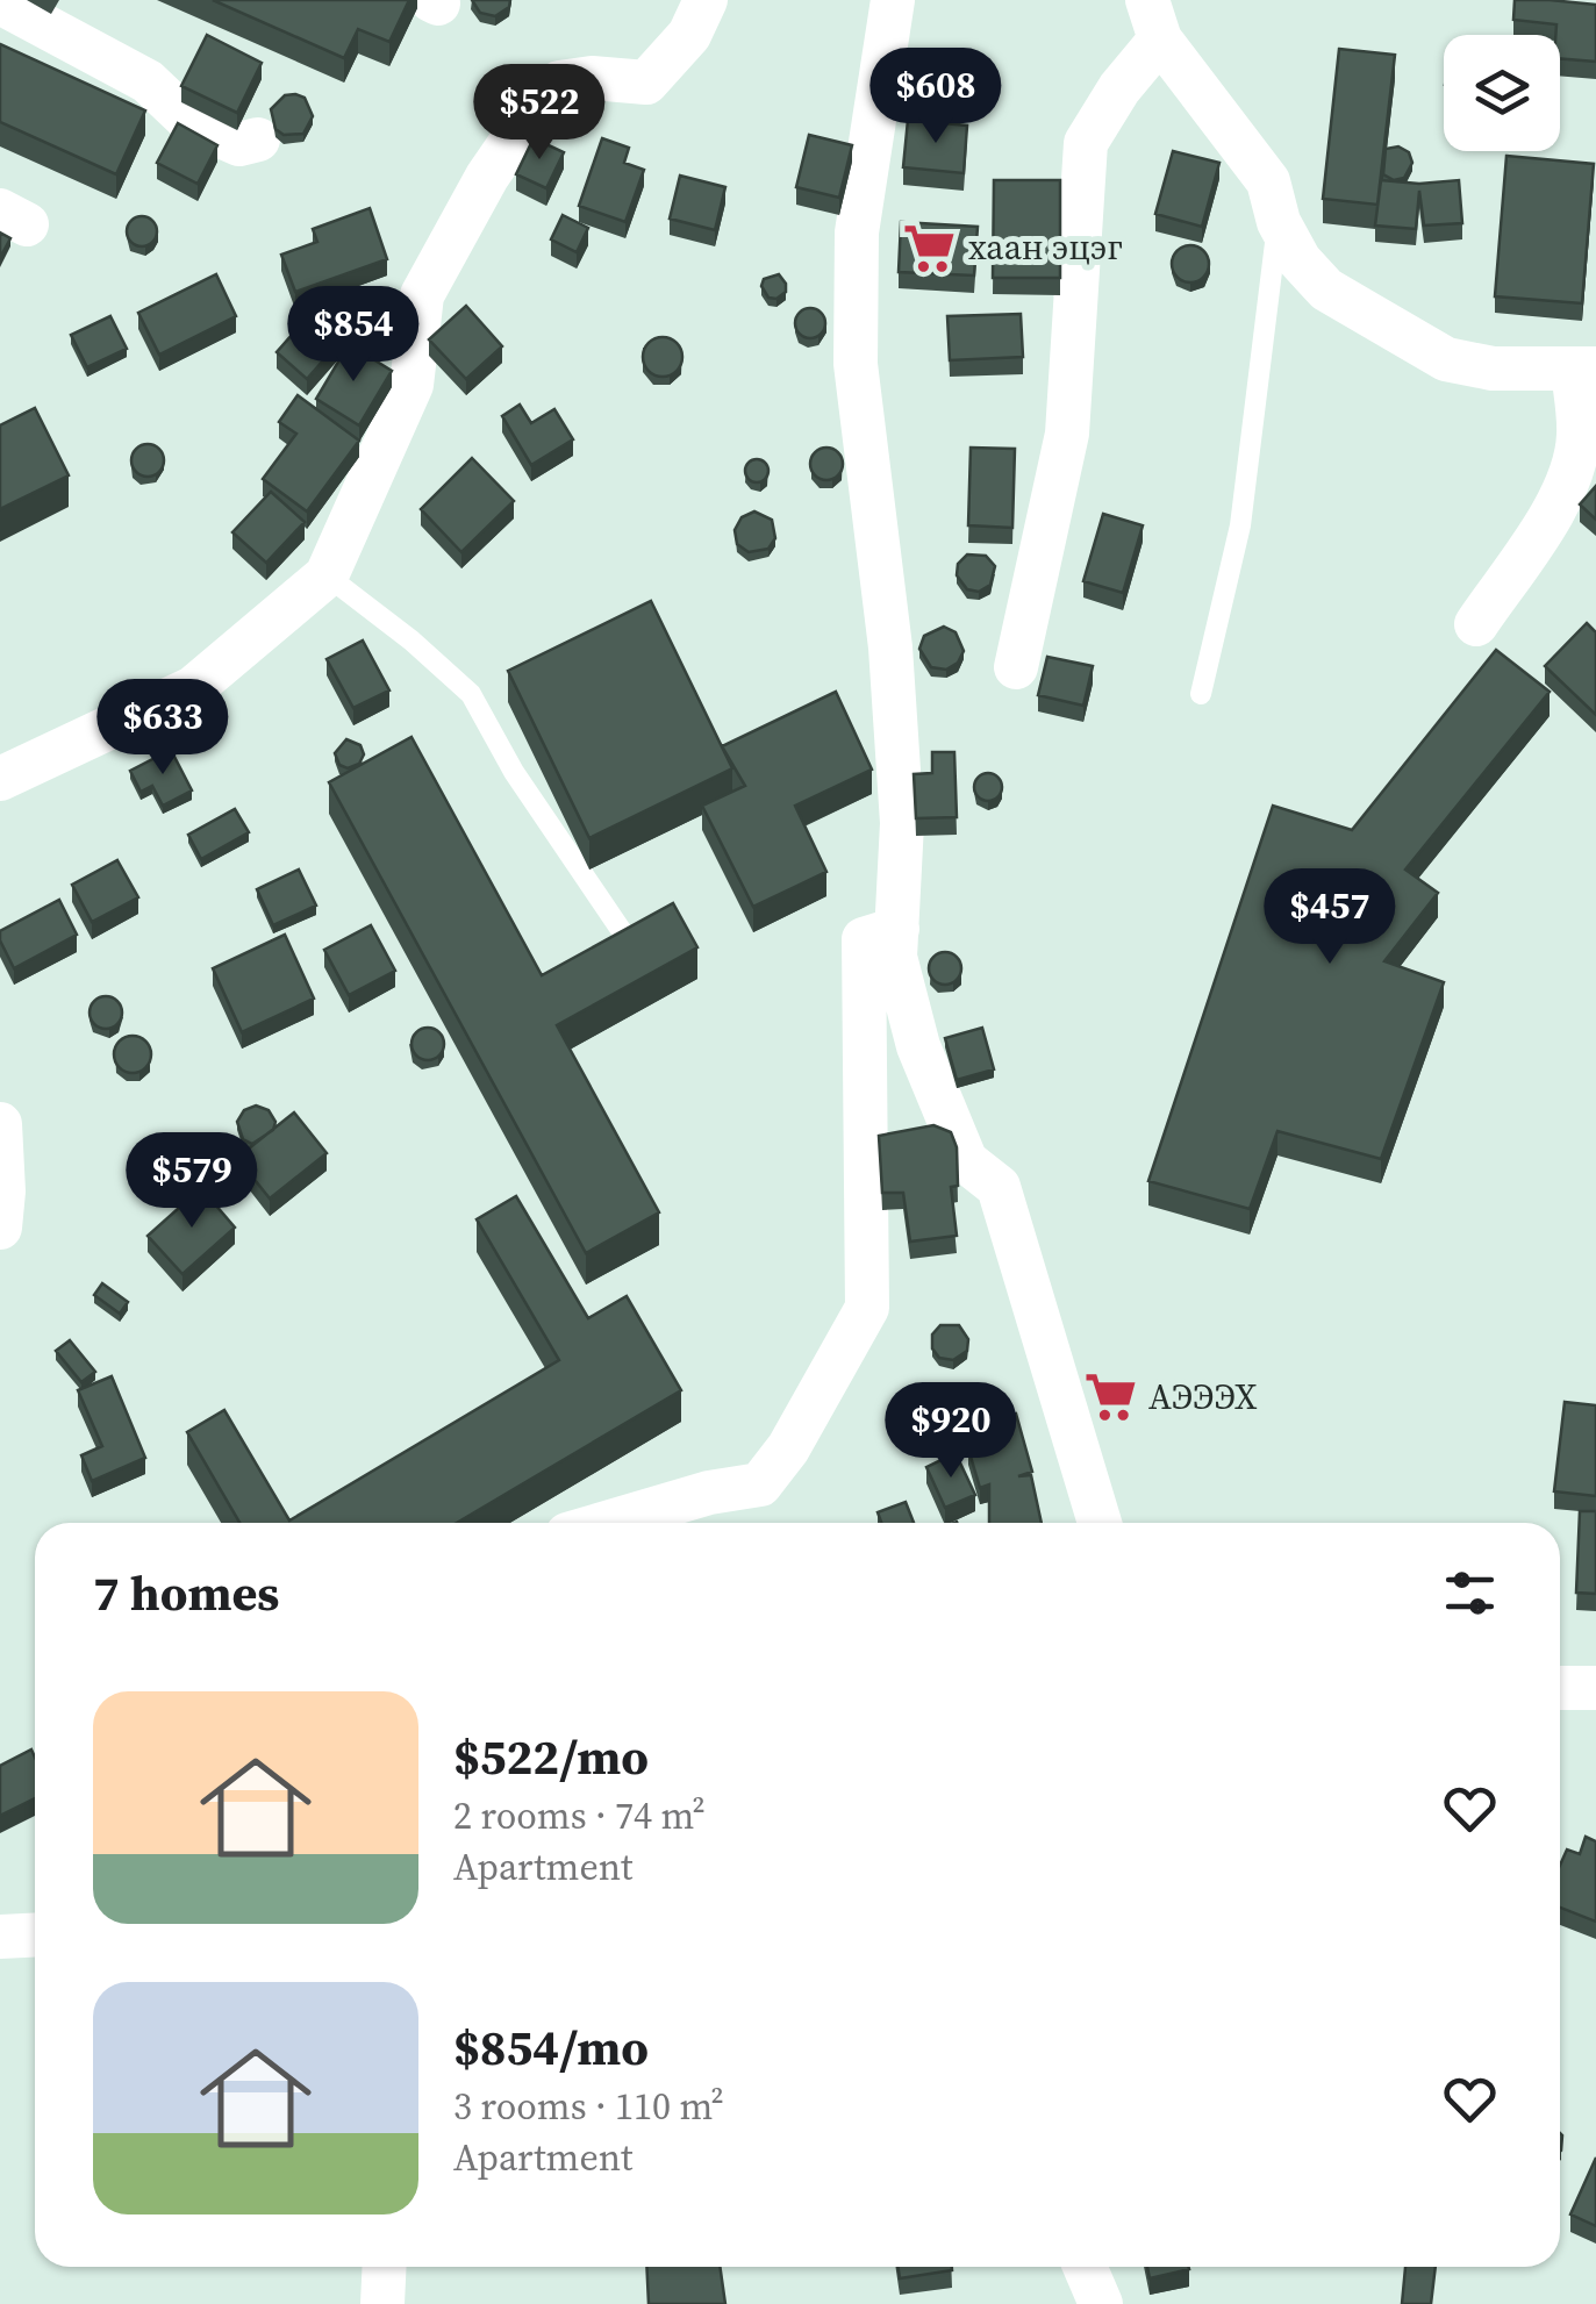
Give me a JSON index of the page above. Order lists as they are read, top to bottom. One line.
{"places":{"supermarket":["хаан эцэг","АЭЭЭХ"]},"page":{"price":["$608","$522","$854","$633","$457","$579","$920"],"heading":"7 homes","list":[{"name":"$522/mo","note":"2 rooms · 74 m² · Apartment"},{"name":"$854/mo","note":"3 rooms · 110 m² · Apartment"}]}}
